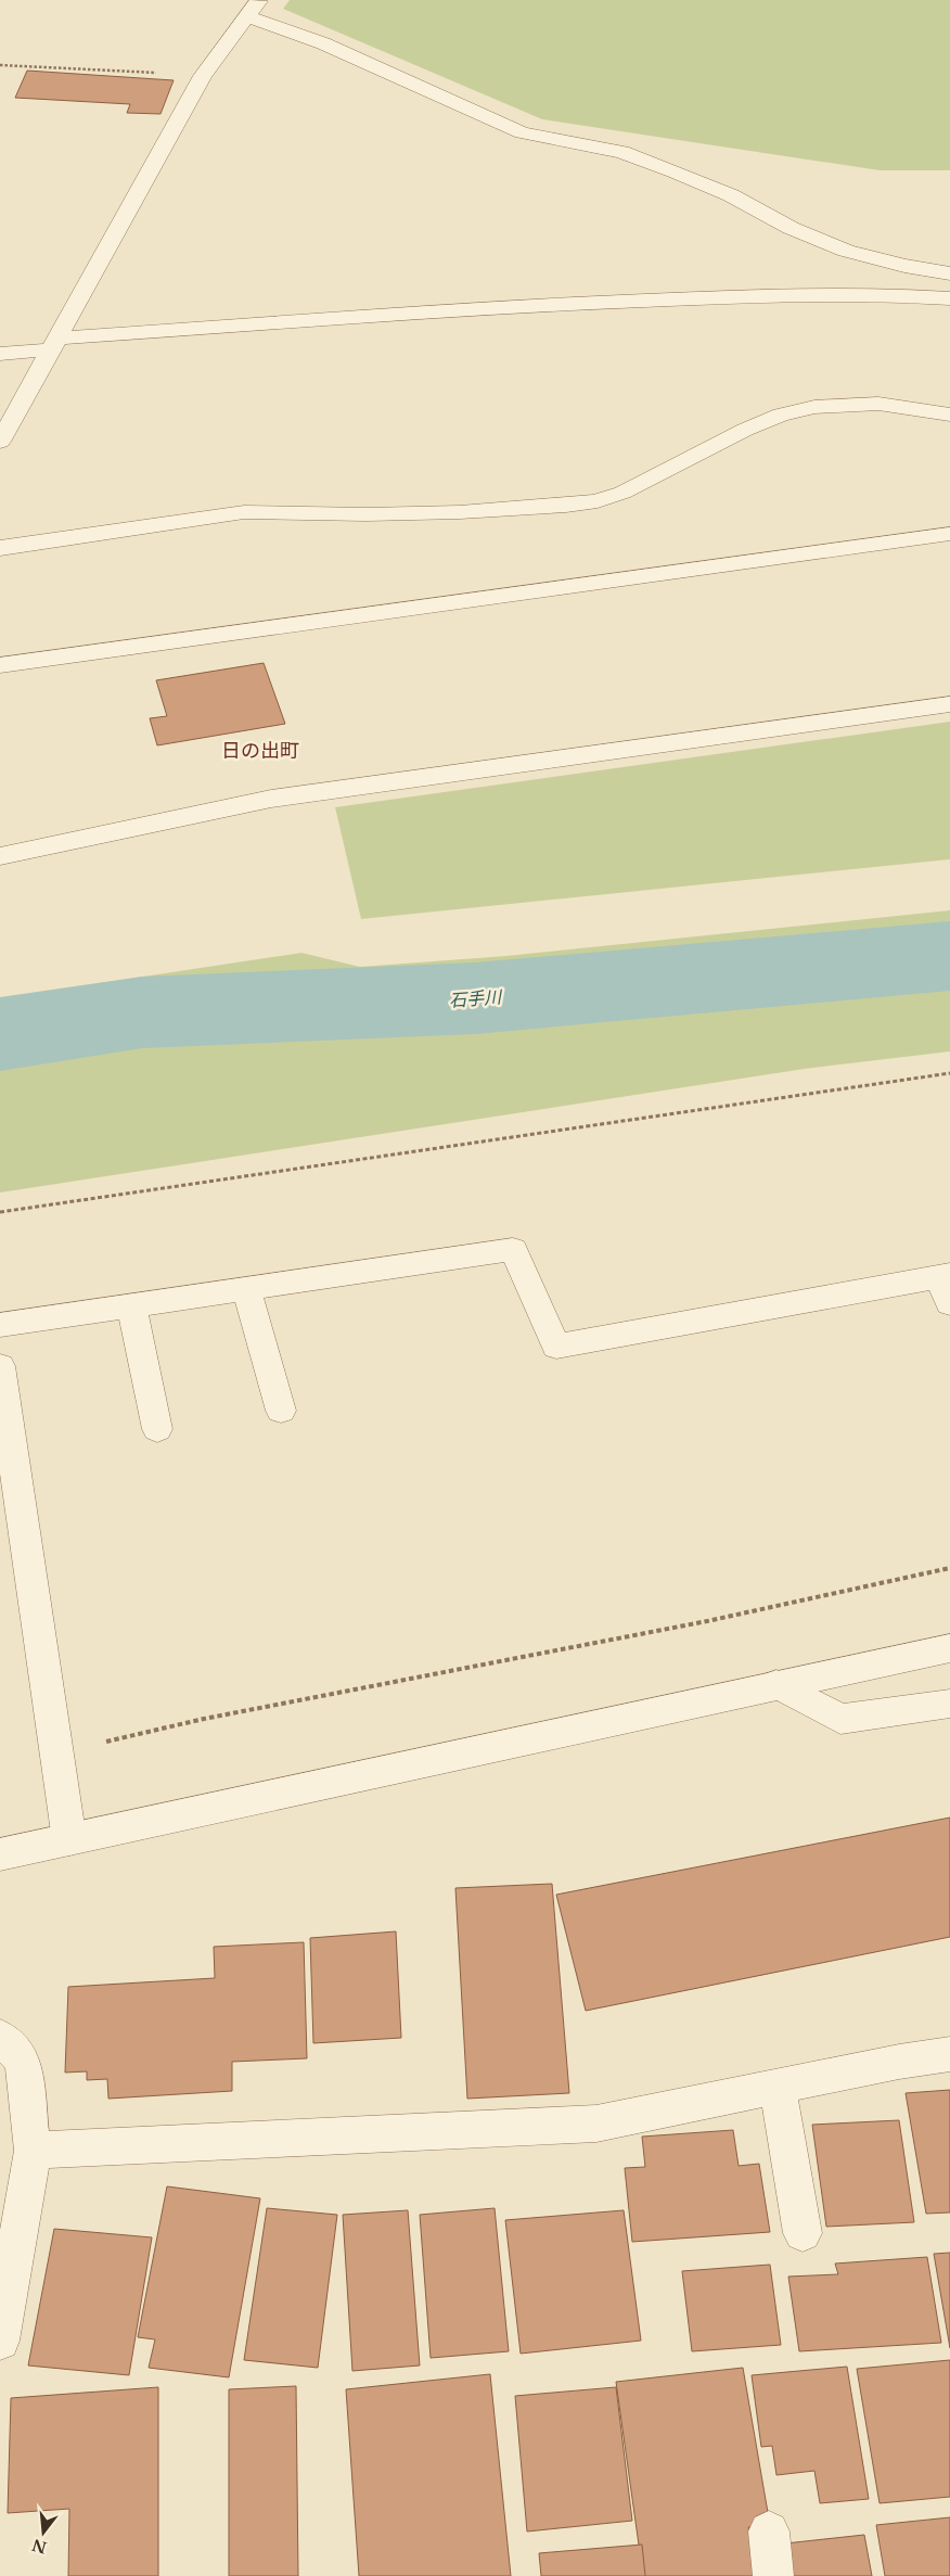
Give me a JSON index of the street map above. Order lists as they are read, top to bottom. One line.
{"districts":["日の出町"],"water":["石手川"],"north":"bottom"}
